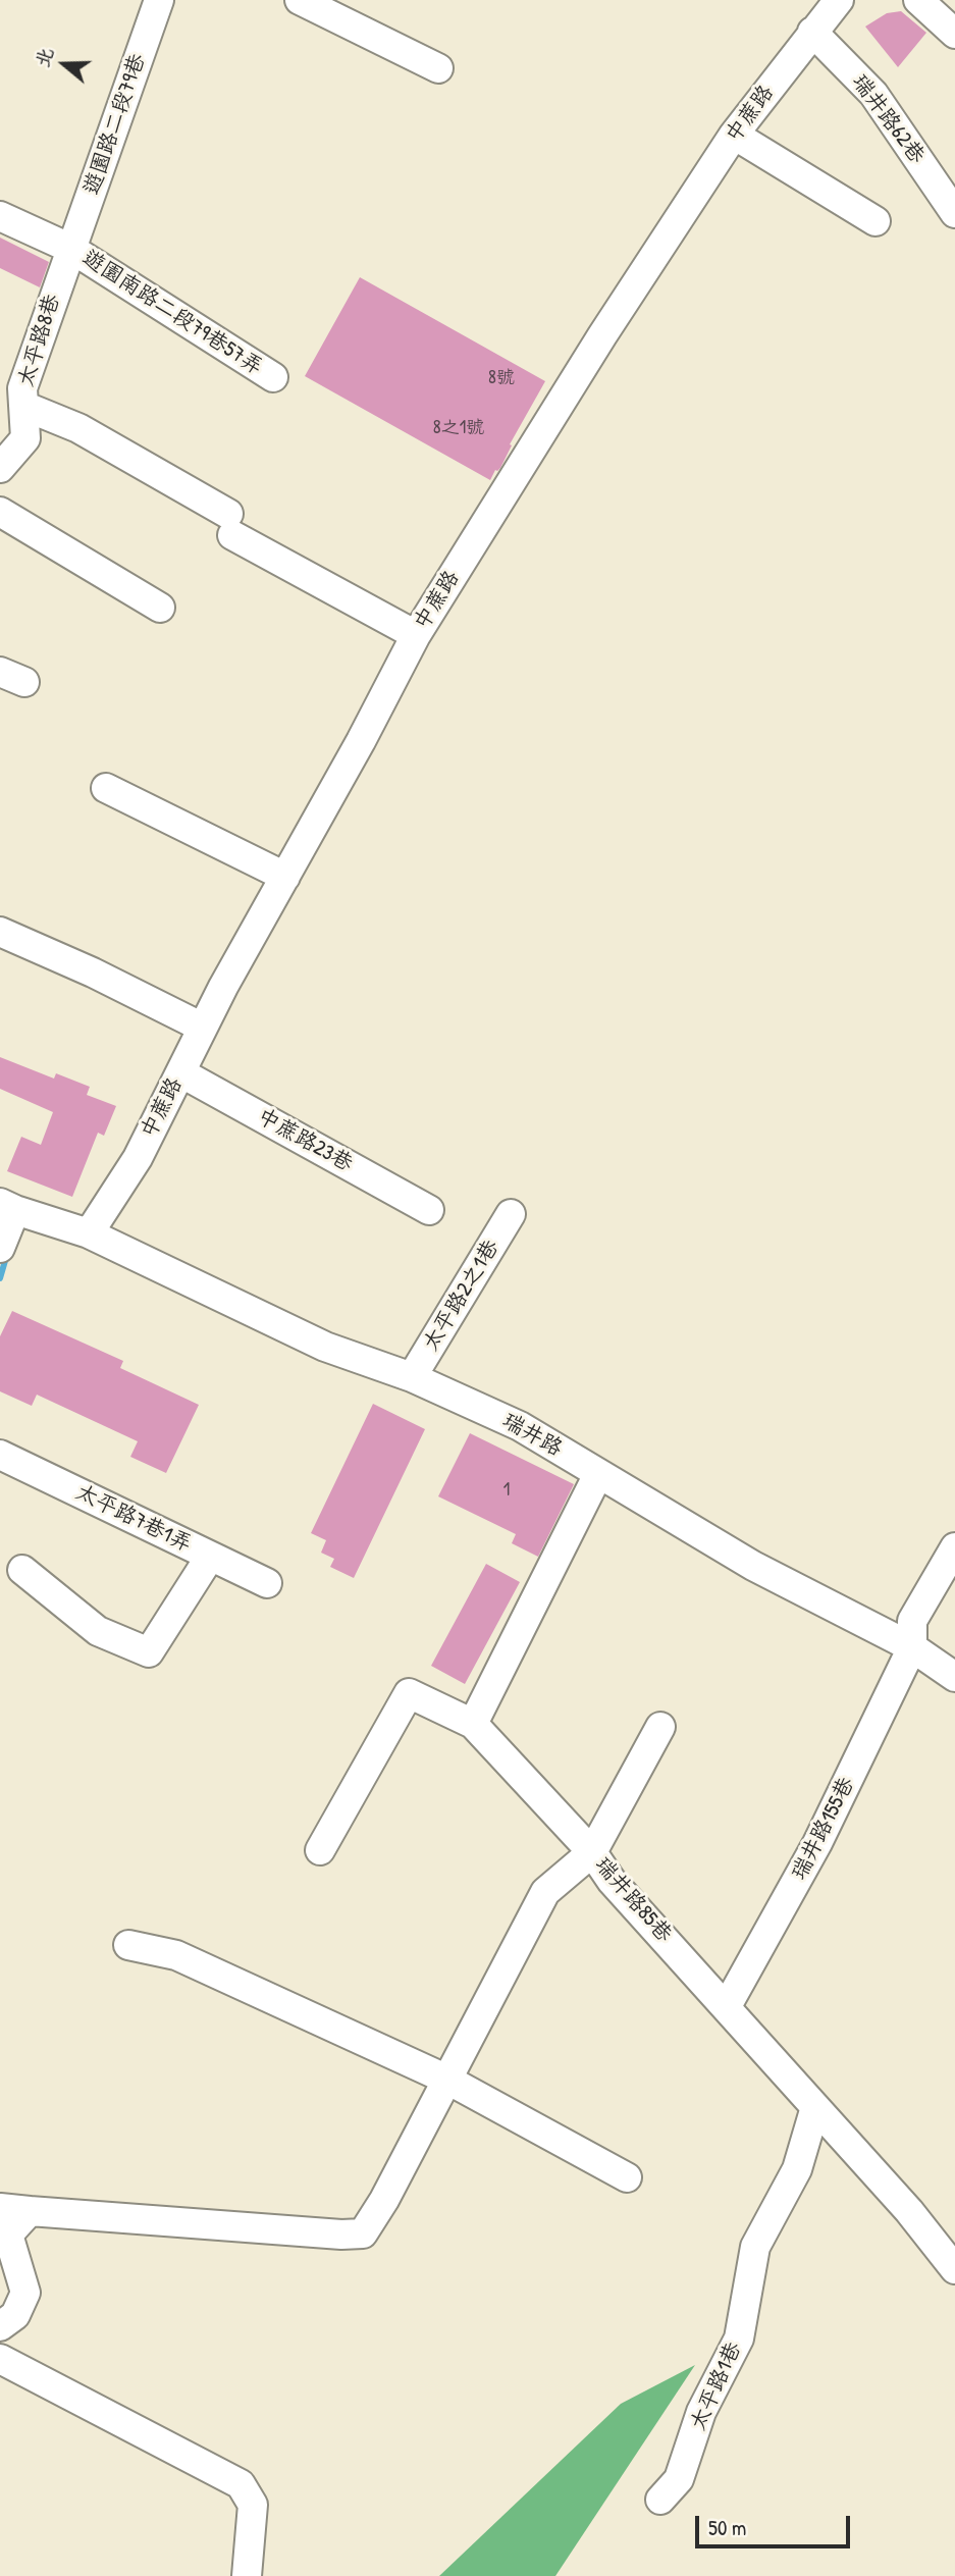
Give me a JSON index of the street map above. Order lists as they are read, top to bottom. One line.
{"streets":{"street":["中蔗路","瑞井路62巷","遊園路二段79巷","遊園南路二段79巷57弄","太平路8巷","中蔗路23巷","太平路2之1巷","瑞井路","太平路7巷1弄","瑞井路155巷","瑞井路85巷","太平路1巷"]},"crossings":[["中蔗路","瑞井路62巷"],["中蔗路","中蔗路23巷"],["中蔗路","瑞井路"],["遊園路二段79巷","遊園南路二段79巷57弄"],["遊園路二段79巷","太平路8巷"],["遊園南路二段79巷57弄","太平路8巷"],["太平路2之1巷","瑞井路"],["瑞井路","瑞井路155巷"],["瑞井路155巷","瑞井路85巷"],["瑞井路85巷","太平路1巷"]],"house_numbers":["8號","8之1號","1"],"scale_bar":"50 m","north":"left"}
